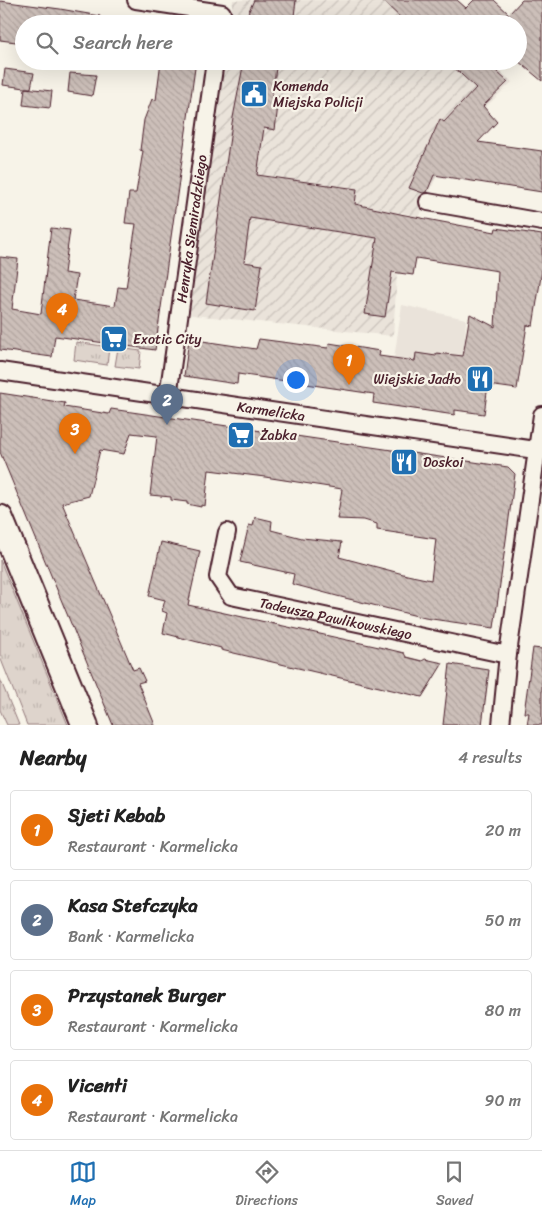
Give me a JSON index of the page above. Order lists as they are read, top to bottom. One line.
{"streets":{"street":["Henryka Siemiradzkiego","Karmelicka","Tadeusza Pawlikowskiego"]},"crossings":[["Henryka Siemiradzkiego","Karmelicka"]],"places":{"public building":["Komenda Miejska Policji"],"supermarket":["Exotic City","Żabka"],"restaurant":["Wiejskie Jadło","Doskoi"]},"page":{"search":"Search here","pins":["4","1","2","3"],"heading":["Nearby","4 results"],"list":[{"mark":"1","name":"Sjeti Kebab","note":"Restaurant · Karmelicka","value":"20 m"},{"mark":"2","name":"Kasa Stefczyka","note":"Bank · Karmelicka","value":"50 m"},{"mark":"3","name":"Przystanek Burger","note":"Restaurant · Karmelicka","value":"80 m"},{"mark":"4","name":"Vicenti","note":"Restaurant · Karmelicka","value":"90 m"}],"nav":["Map","Directions","Saved"]}}
